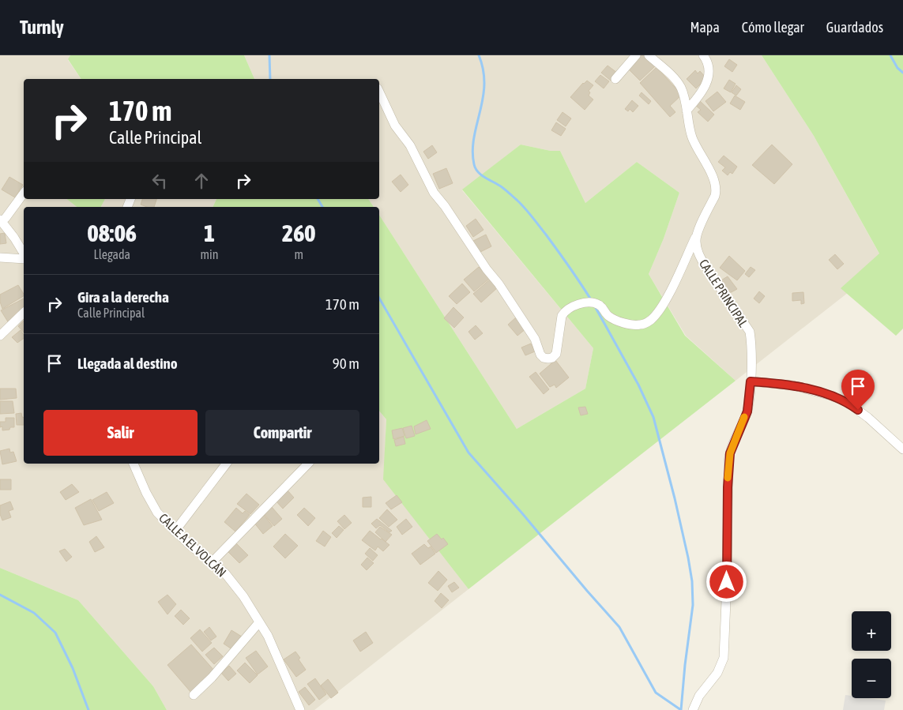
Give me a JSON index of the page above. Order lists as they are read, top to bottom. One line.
{"streets":{"street":["CALLE PRINCIPAL","CALLE A EL VOLCÁN"]},"page":{"header":"Turnly","nav":["Mapa","Cómo llegar","Guardados"],"turn":["170 m","Calle Principal"],"eta":["08:06","Llegada","1","min","260","m"],"list":[{"name":"Gira a la derecha","note":"Calle Principal","value":"170 m"},{"name":"Llegada al destino","value":"90 m"}],"buttons":["Salir","Compartir"],"map_buttons":["+","−"]}}
